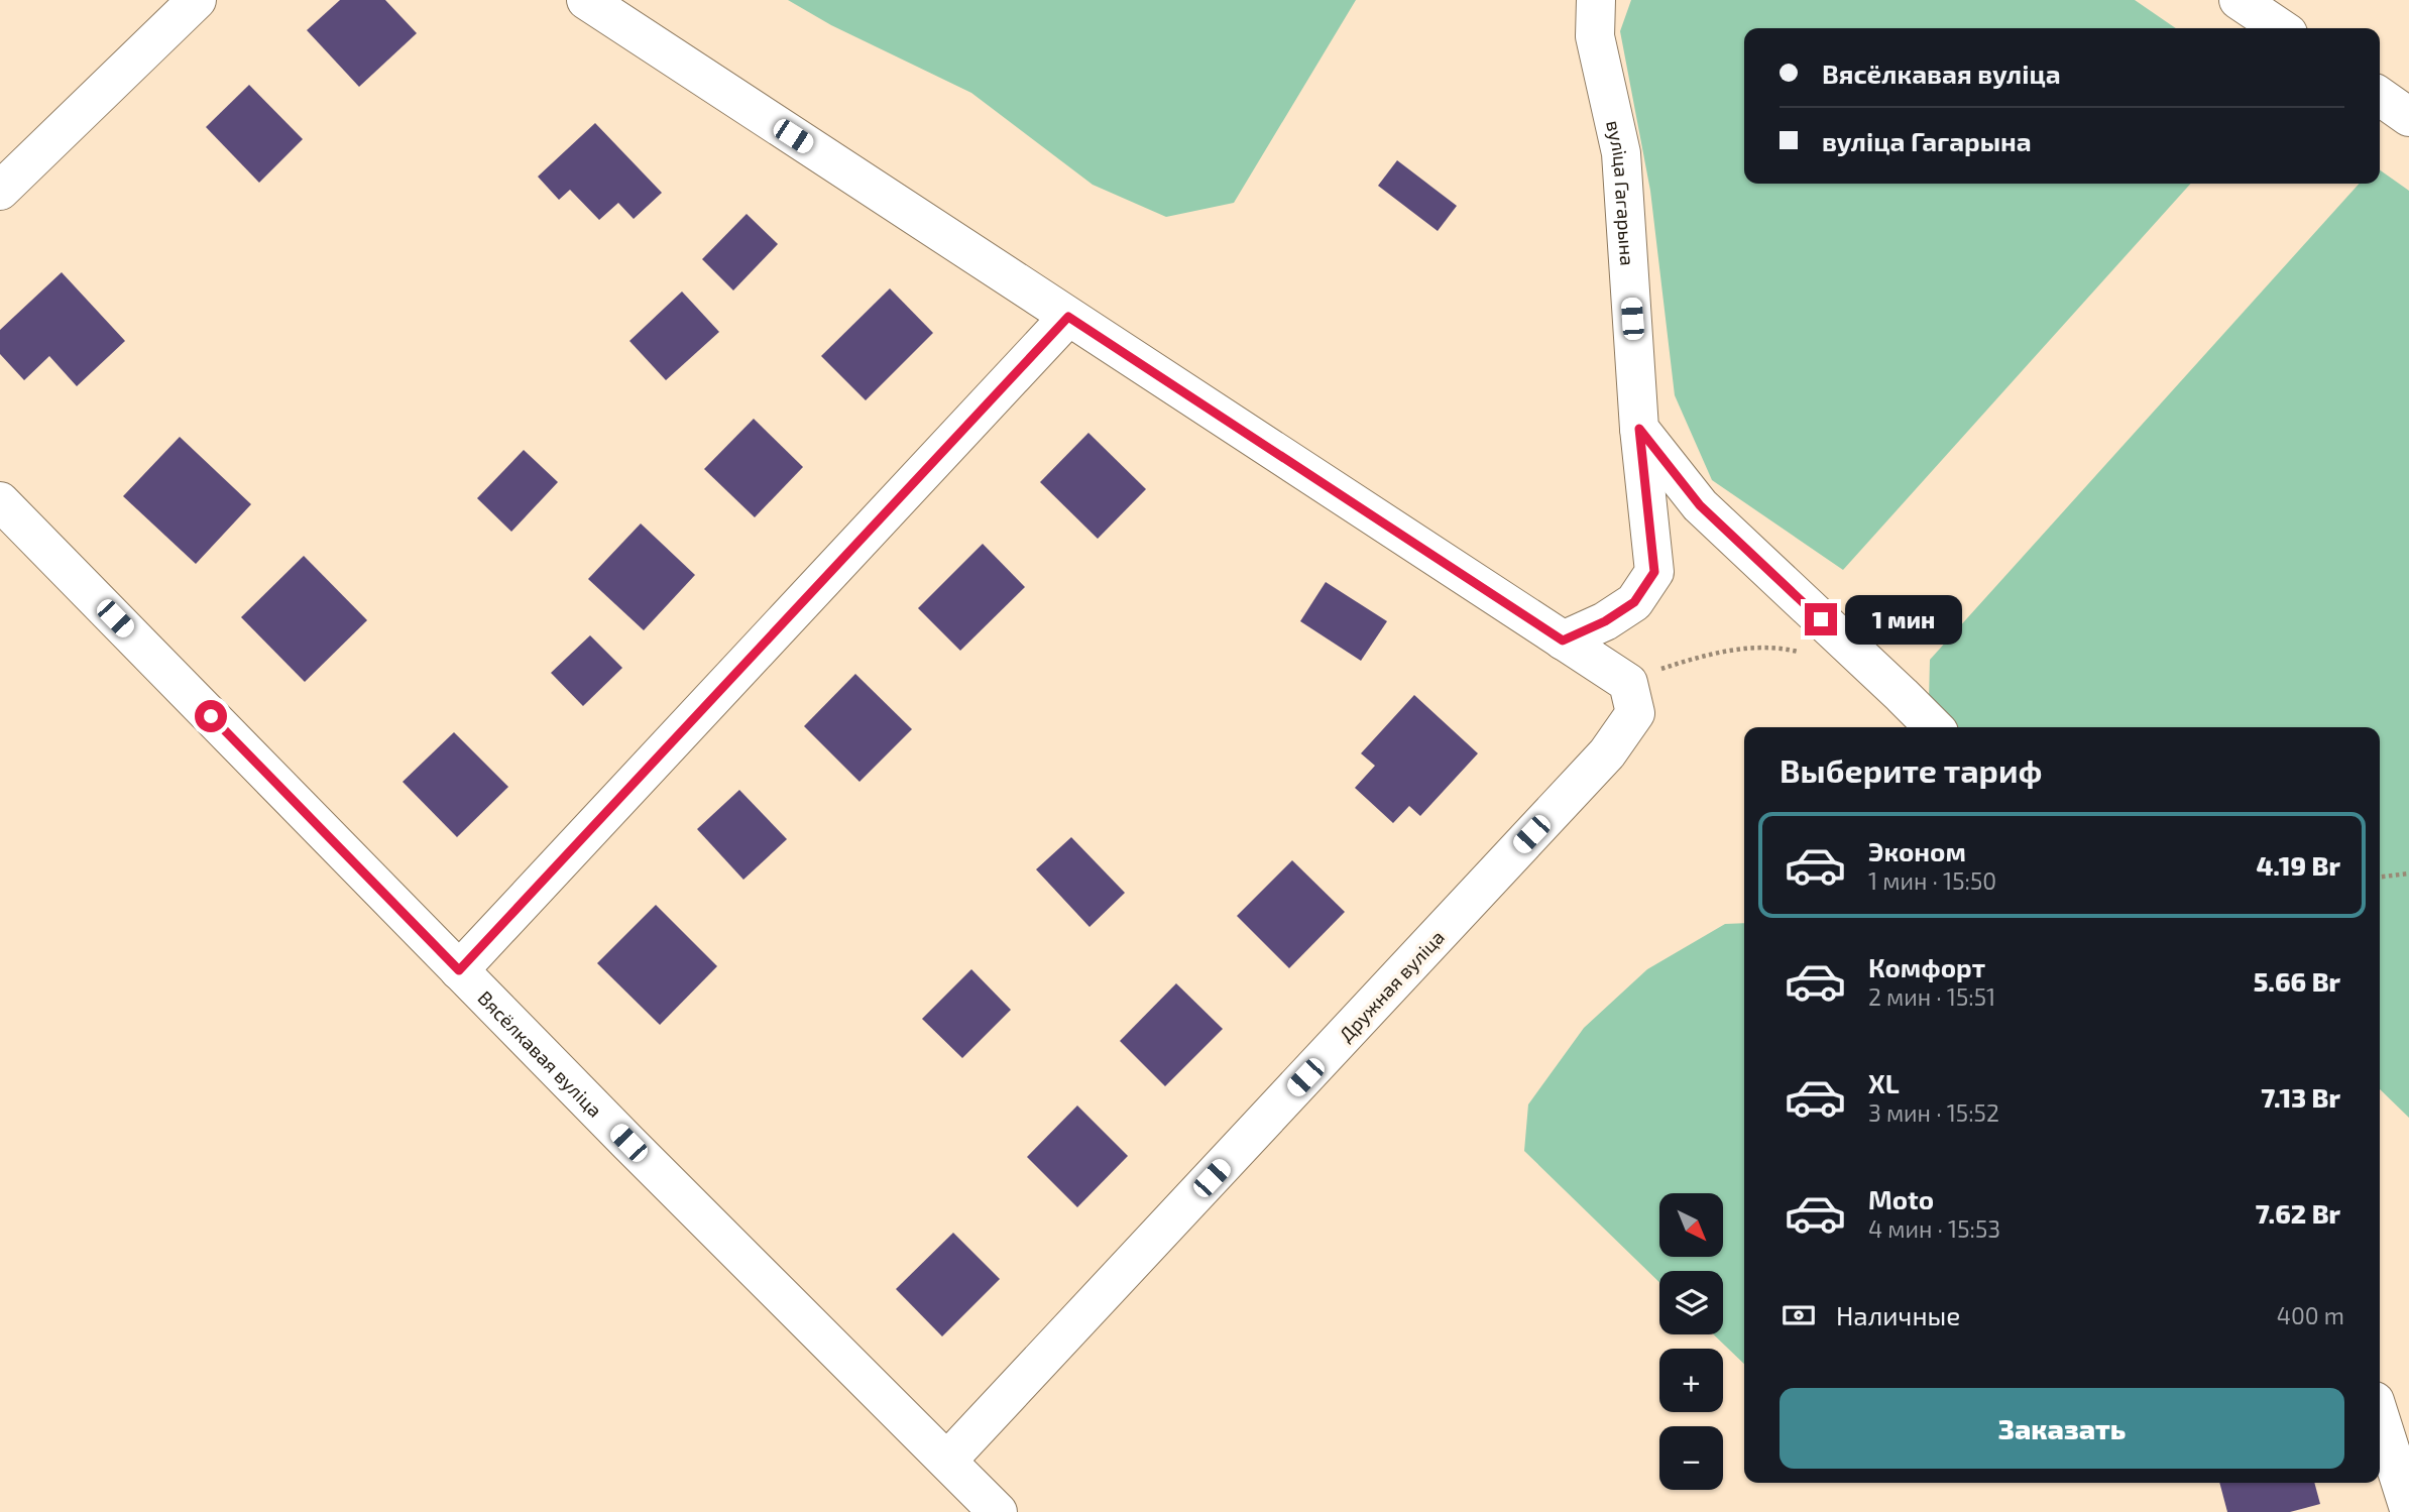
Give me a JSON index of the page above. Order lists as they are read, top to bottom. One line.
{"streets":{"street":["вуліца Гагарына","Дружная вуліца","Вясёлкавая вуліца"]},"crossings":[["Дружная вуліца","Вясёлкавая вуліца"]],"north":"bottom right","page":{"banner":["Вясёлкавая вуліца","вуліца Гагарына"],"bubble":"1 мин","heading":"Выберите тариф","list":[{"name":"Эконом","note":"1 мин · 15:50","value":"4.19 Br"},{"name":"Комфорт","note":"2 мин · 15:51","value":"5.66 Br"},{"name":"XL","note":"3 мин · 15:52","value":"7.13 Br"},{"name":"Moto","note":"4 мин · 15:53","value":"7.62 Br"}],"map_buttons":["+","−"],"pay":["Наличные","400 m"],"buttons":"Заказать"}}
